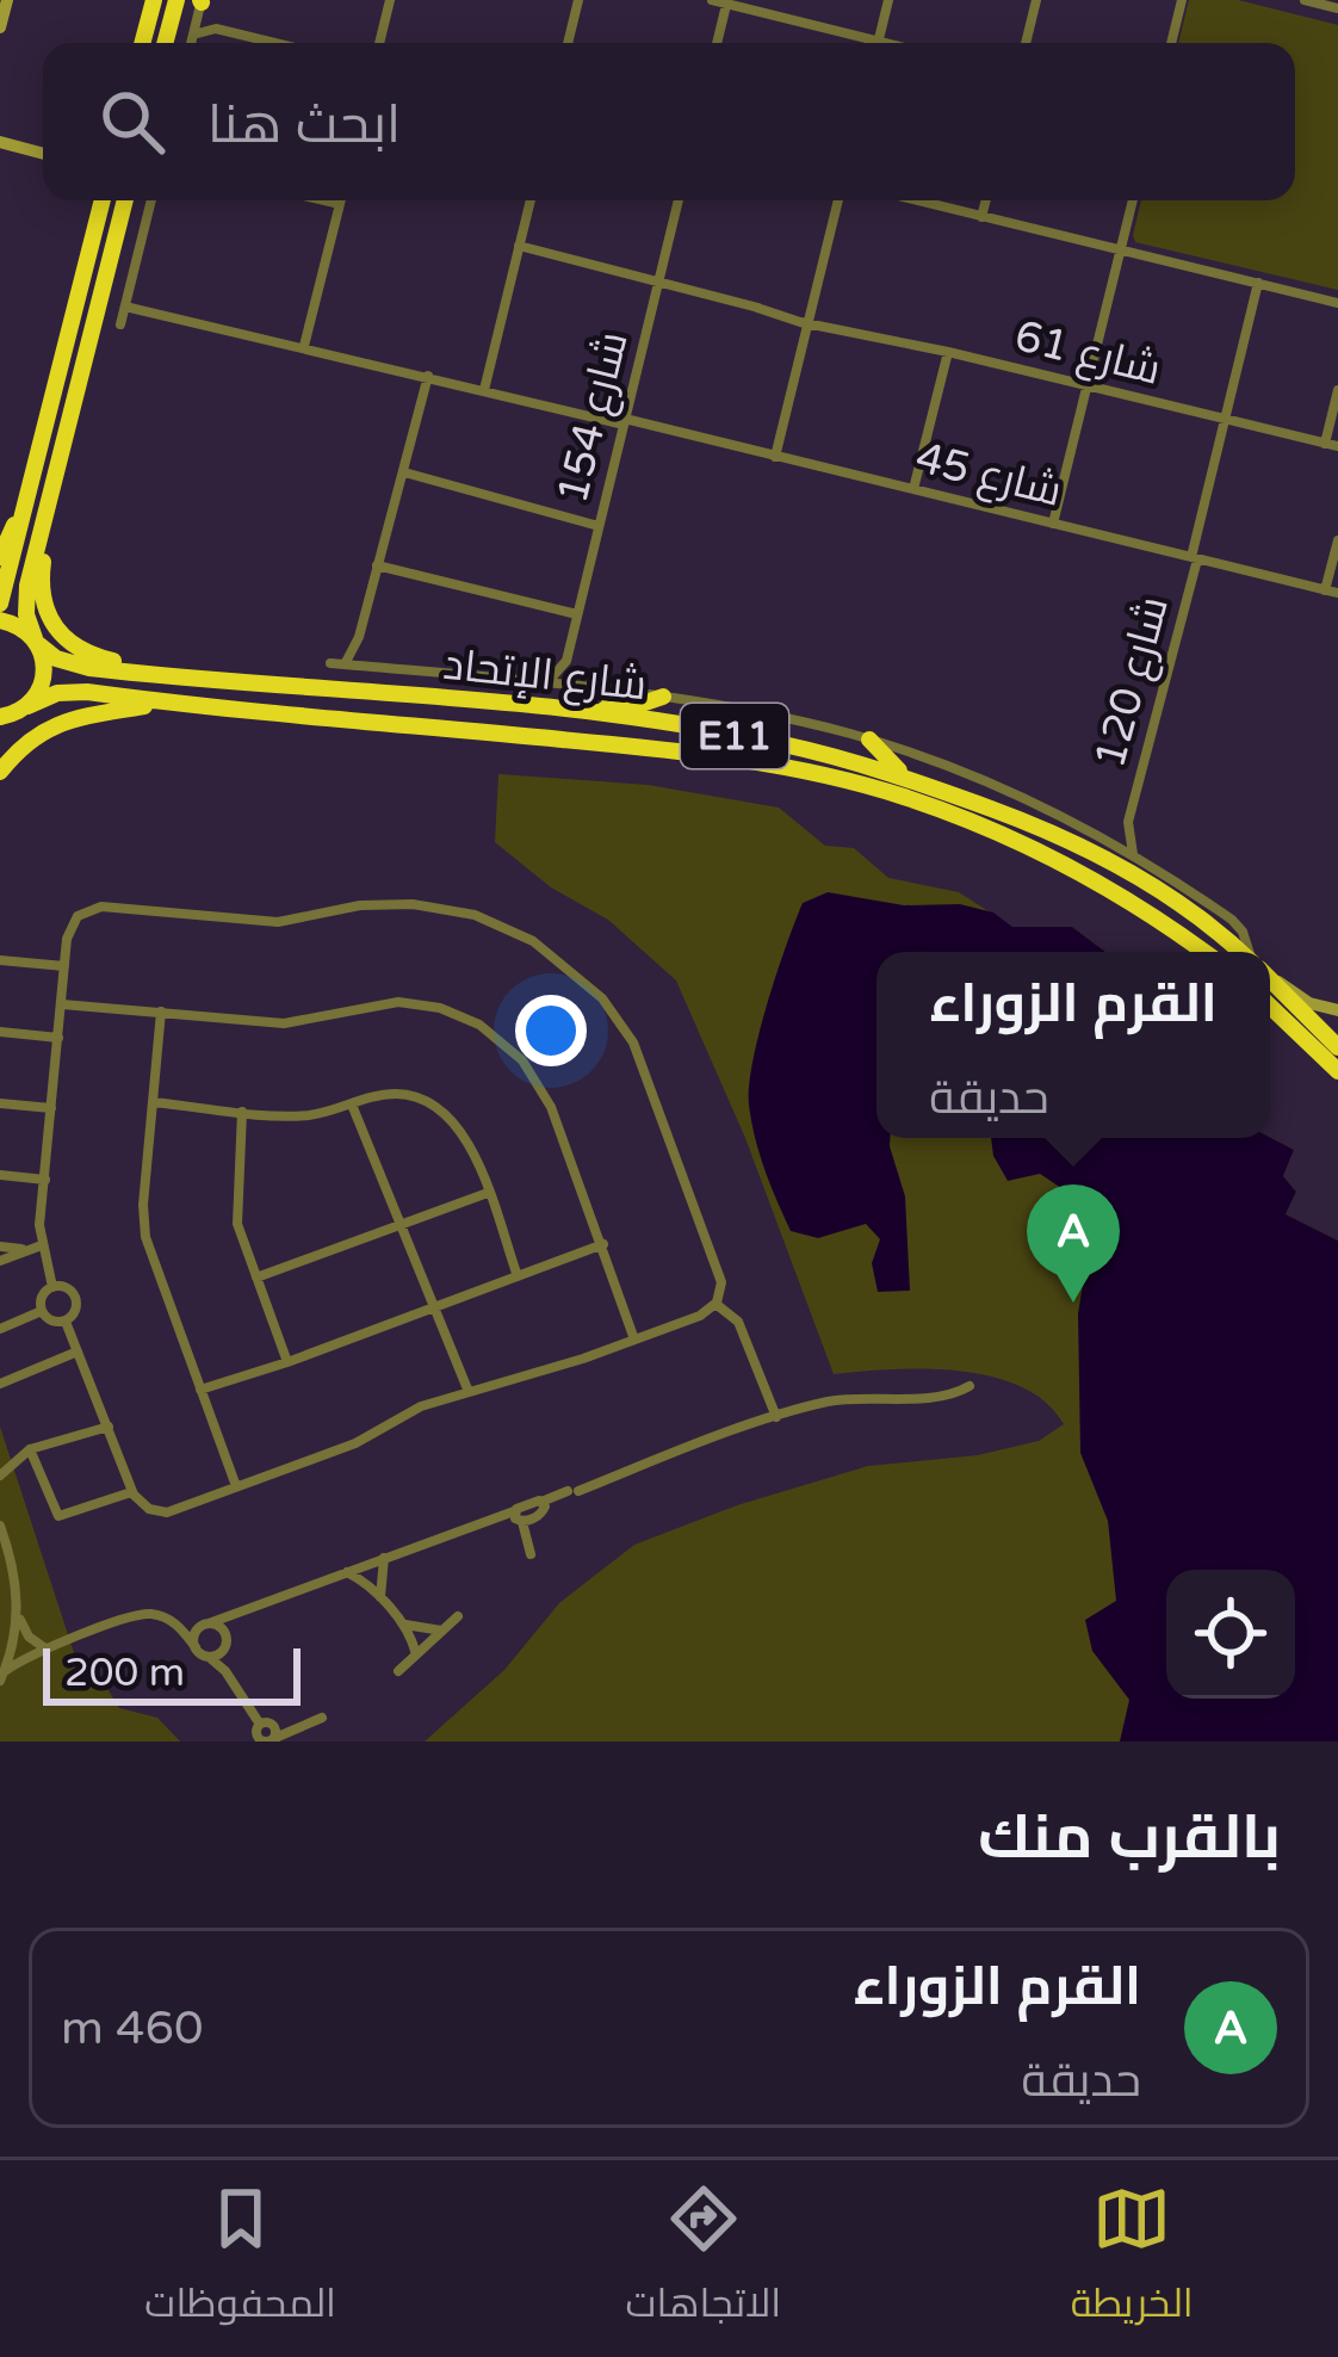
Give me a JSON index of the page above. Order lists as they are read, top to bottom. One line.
{"streets":{"highway":["شارع الإتحاد","E11"],"street":["شارع 61","شارع 154","شارع 45","شارع 120"]},"crossings":[["شارع 61","شارع 154"],["شارع 61","شارع 120"],["شارع 154","شارع 45"],["شارع 45","شارع 120"]],"scale_bar":"200 m","page":{"search":"ابحث هنا","popup":["القرم الزوراء","حديقة"],"pins":"A","scale":"200 m","heading":"بالقرب منك","list":[{"mark":"A","name":"القرم الزوراء","note":"حديقة","value":"460 m"}],"nav":["الخريطة","الاتجاهات","المحفوظات"]}}
